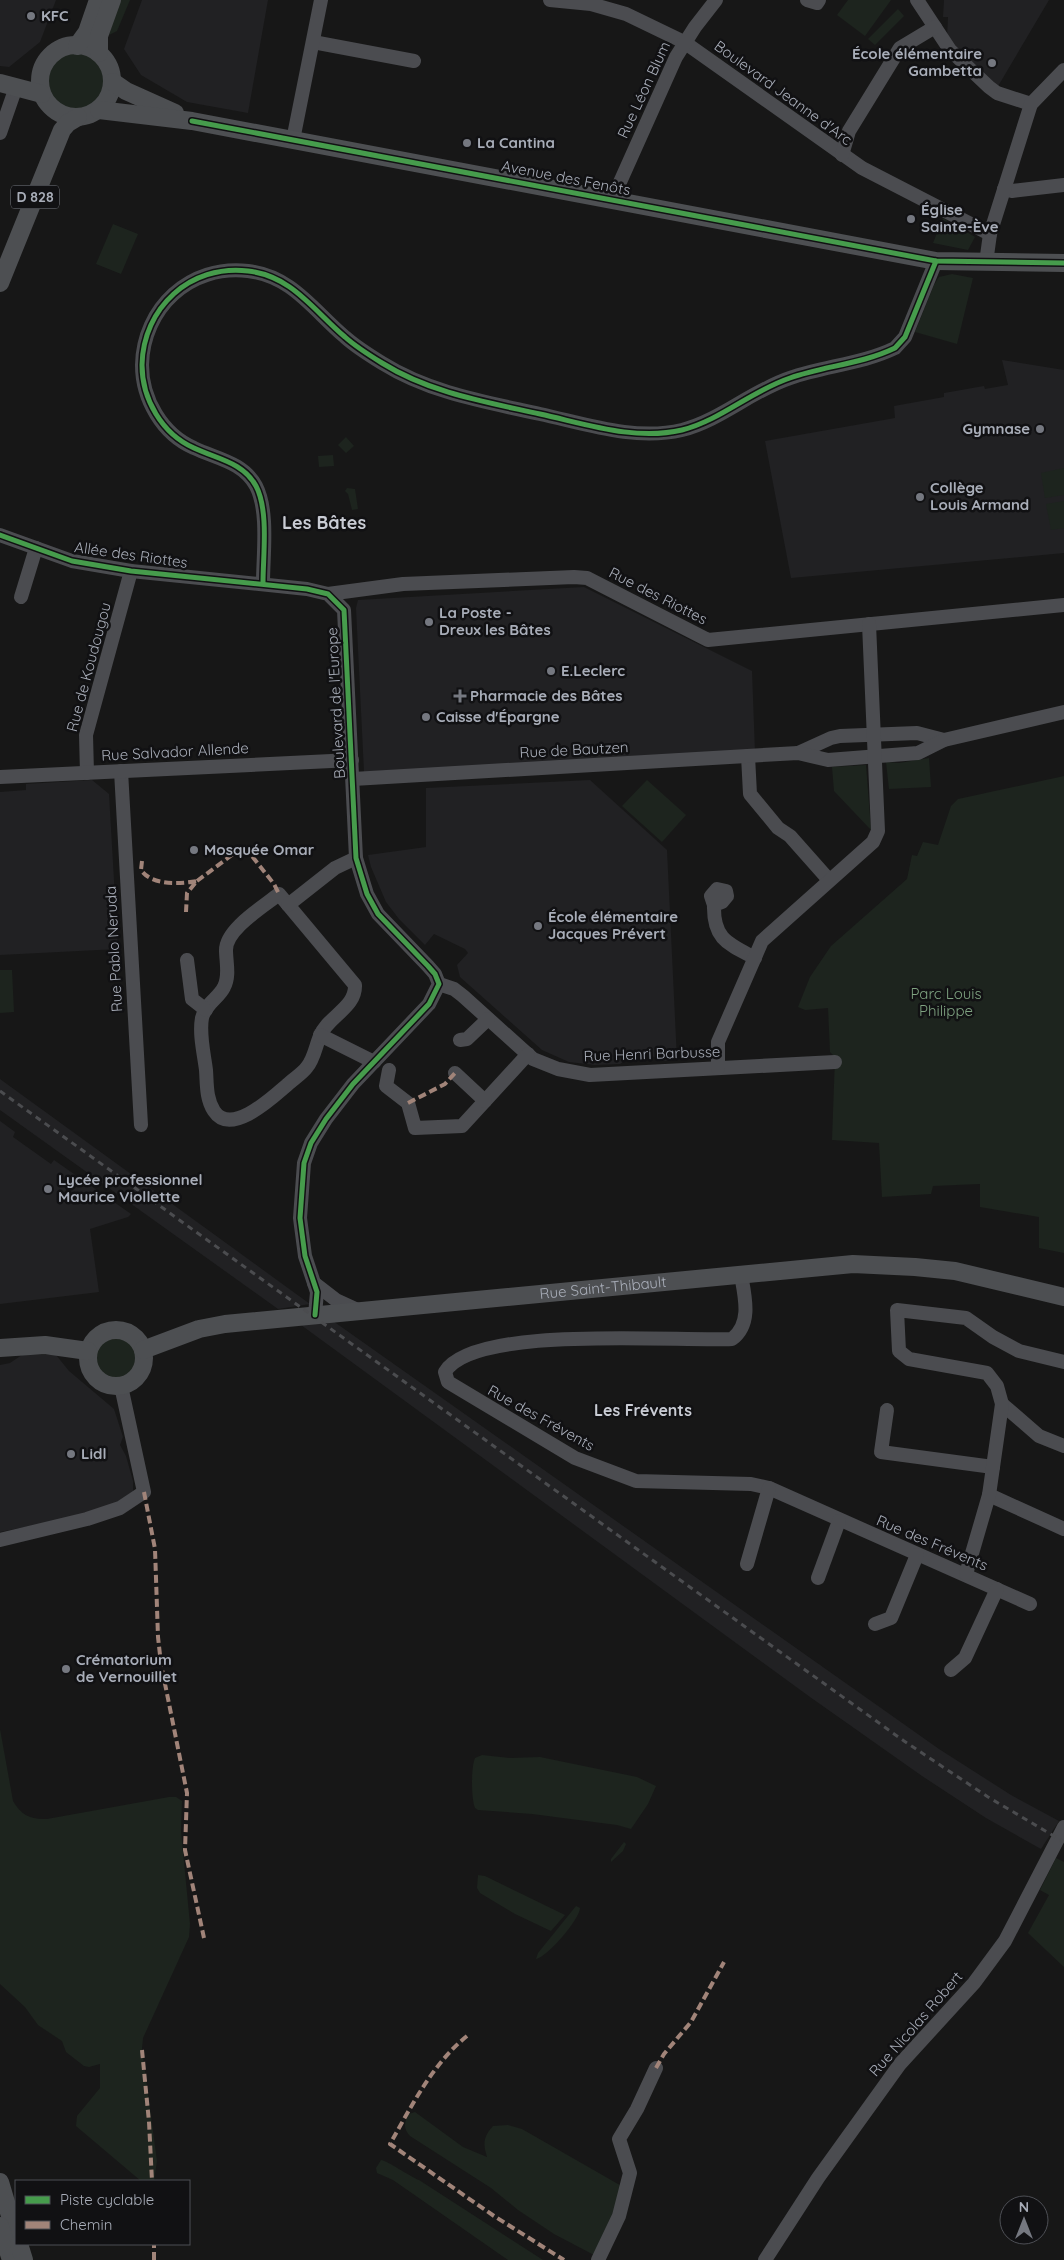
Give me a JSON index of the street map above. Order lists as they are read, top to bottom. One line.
{"streets":{"main road":["Avenue des Fenôts","D 828","Rue Saint-Thibault"],"street":["Rue Léon Blum","Boulevard Jeanne d'Arc","Allée des Riottes","Rue des Riottes","Rue de Koudougou","Boulevard de l'Europe","Rue de Bautzen","Rue Salvador Allende","Rue Pablo Neruda","Rue Henri Barbusse","Rue des Frévents","Rue Nicolas Robert"]},"crossings":[["Rue Léon Blum","Boulevard Jeanne d'Arc"],["Rue Léon Blum","Avenue des Fenôts"],["Avenue des Fenôts","D 828"],["Allée des Riottes","Rue de Koudougou"],["Rue des Riottes","Boulevard de l'Europe"],["Rue de Koudougou","Rue Salvador Allende"],["Boulevard de l'Europe","Rue de Bautzen"],["Boulevard de l'Europe","Rue Salvador Allende"],["Boulevard de l'Europe","Rue Henri Barbusse"],["Rue Salvador Allende","Rue Pablo Neruda"],["Rue Saint-Thibault","Rue des Frévents"]],"districts":["Les Bâtes","Les Frévents"],"parks":["Parc Louis Philippe"],"places":{"other":["KFC","École élémentaire Gambetta","La Cantina","Église Sainte-Ève","Gymnase","Collège Louis Armand","La Poste - Dreux les Bâtes","E.Leclerc","Caisse d'Épargne","Mosquée Omar","École élémentaire Jacques Prévert","Lycée professionnel Maurice Viollette","Lidl","Crématorium de Vernouillet"],"health":["Pharmacie des Bâtes"]},"legend":["Piste cyclable","Chemin"],"north":"top"}
